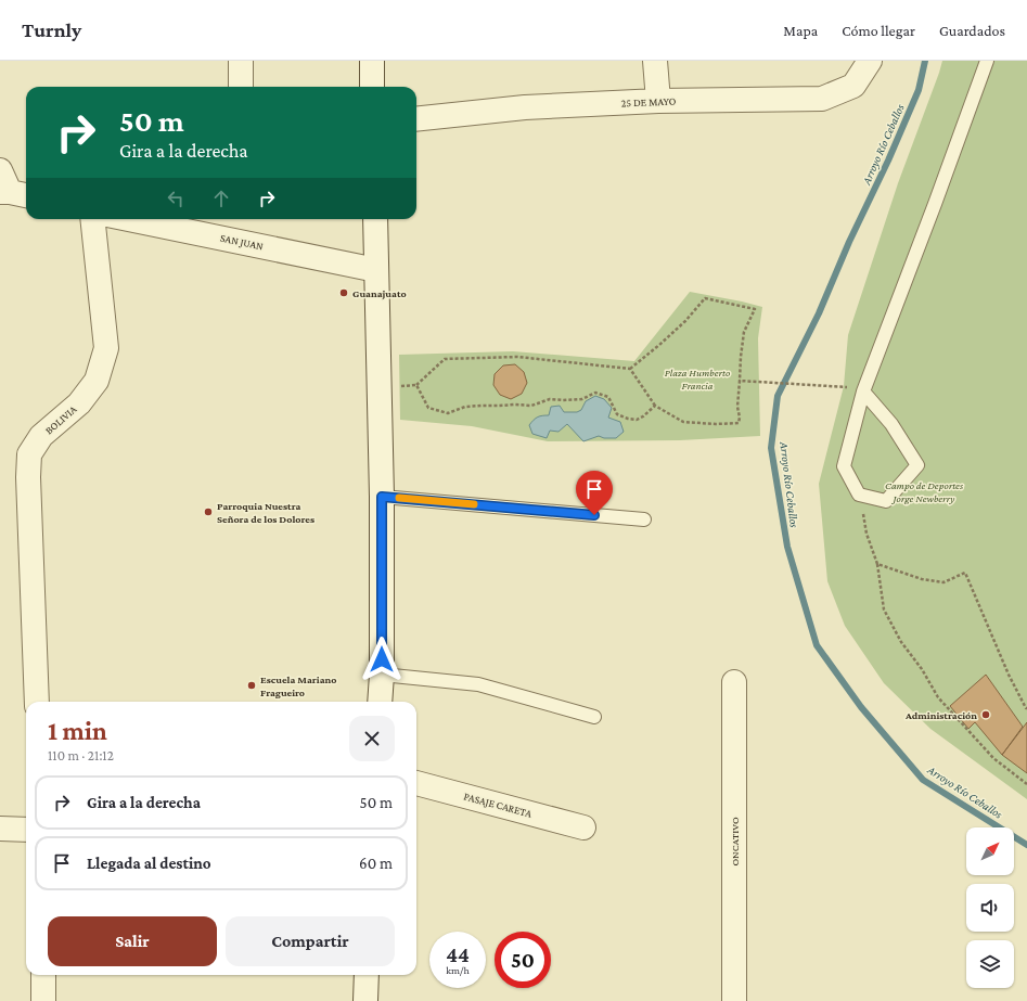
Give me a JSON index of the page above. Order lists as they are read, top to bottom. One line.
{"streets":{"street":["25 DE MAYO","SAN JUAN","BOLIVIA","PASAJE CARETA","ONCATIVO"]},"water":["Arroyo Río Ceballos"],"parks":["Plaza Humberto Francia","Campo de Deportes Jorge Newberry"],"places":["Guanajuato","Parroquia Nuestra Señora de los Dolores","Escuela Mariano Fragueiro","Administración"],"north":"top right","page":{"header":"Turnly","nav":["Mapa","Cómo llegar","Guardados"],"turn":["50 m","Gira a la derecha"],"heading":["1 min","110 m · 21:12"],"list":[{"name":"Gira a la derecha","value":"50 m"},{"name":"Llegada al destino","value":"60 m"}],"buttons":["Salir","Compartir"],"speed":"44 km/h","limit":"50"}}
